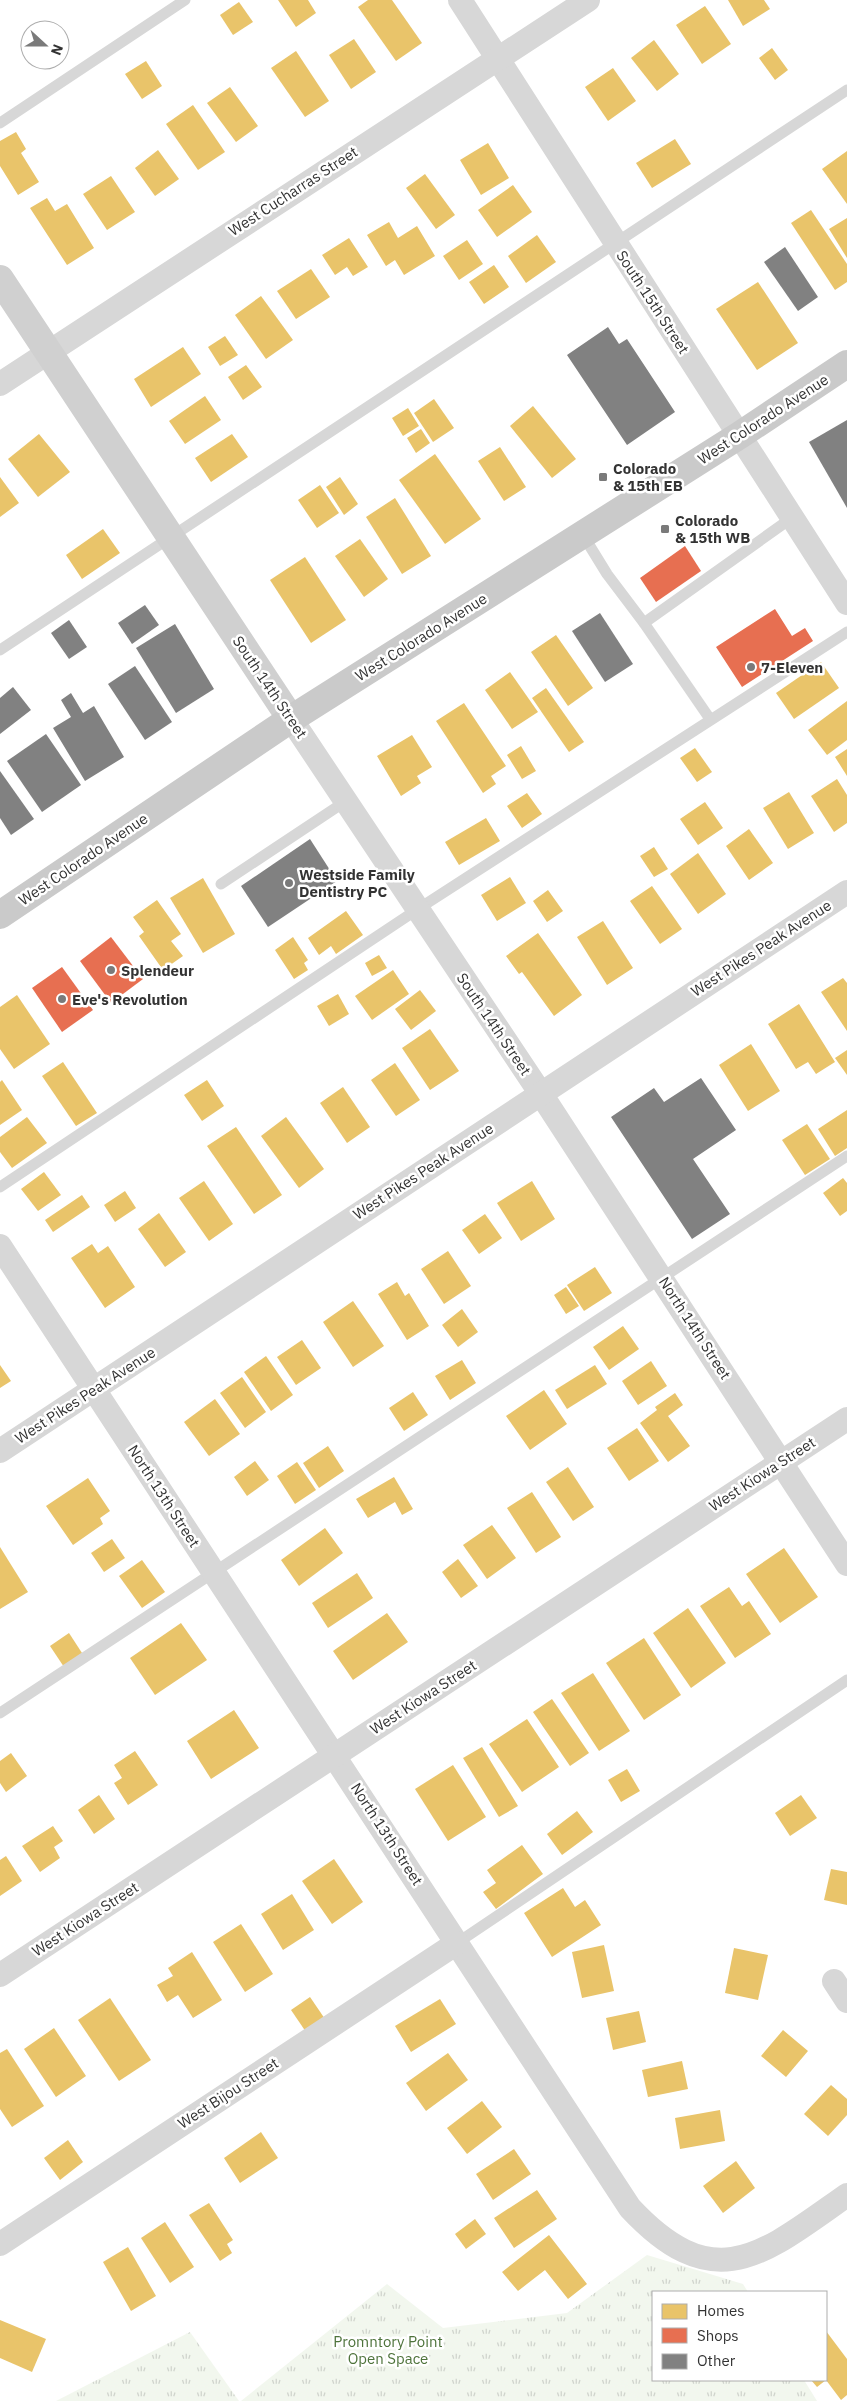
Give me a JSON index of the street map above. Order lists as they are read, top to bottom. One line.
{"streets":{"main road":["West Colorado Avenue"],"street":["West Cucharras Street","South 15th Street","South 14th Street","West Pikes Peak Avenue","North 14th Street","West Kiowa Street","North 13th Street","West Bijou Street"]},"crossings":[["West Cucharras Street","South 15th Street"],["West Cucharras Street","South 14th Street"],["South 15th Street","West Colorado Avenue"],["West Colorado Avenue","South 14th Street"],["South 14th Street","West Pikes Peak Avenue"],["South 14th Street","North 14th Street"],["West Pikes Peak Avenue","North 14th Street"],["West Pikes Peak Avenue","North 13th Street"],["North 14th Street","West Kiowa Street"],["West Kiowa Street","North 13th Street"],["North 13th Street","West Bijou Street"]],"parks":["Promntory Point Open Space"],"places":{"transit":["Colorado & 15th EB","Colorado & 15th WB"],"other":["7-Eleven","Westside Family Dentistry PC","Splendeur","Eve's Revolution"]},"legend":["Homes","Shops","Other"],"north":"right"}
